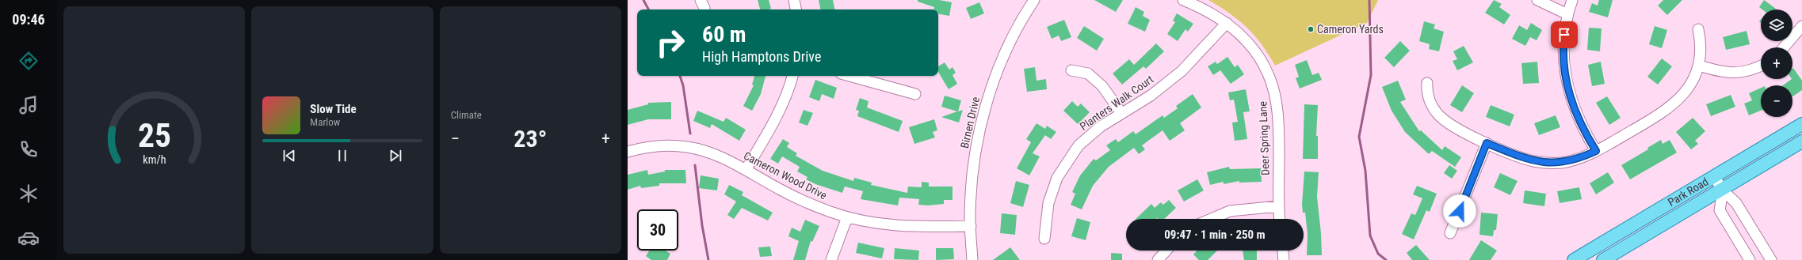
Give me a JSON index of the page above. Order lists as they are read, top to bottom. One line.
{"streets":{"main road":["Park Road"],"street":["Planters Walk Court","Birnen Drive","Deer Spring Lane","Cameron Wood Drive"]},"crossings":[["Planters Walk Court","Deer Spring Lane"],["Birnen Drive","Cameron Wood Drive"]],"places":["Cameron Yards"],"page":{"tabs":"09:46","tile":"Climate","map_buttons":["+","−"],"turn":["60 m","High Hamptons Drive"],"song":["Slow Tide","Marlow"],"heat":["−","23°","+"],"limit":"30","trip":"09:47 · 1 min · 250 m","gauge":["25","km/h"]}}
